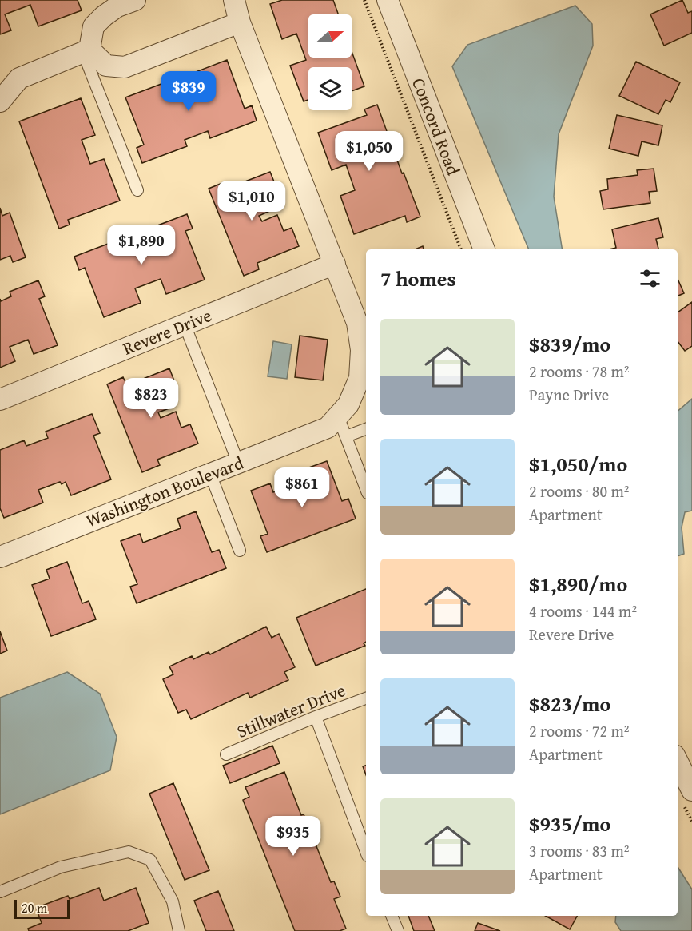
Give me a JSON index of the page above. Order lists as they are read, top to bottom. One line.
{"streets":{"street":["Concord Road","Revere Drive","Washington Boulevard"],"lane":["Stillwater Drive"]},"crossings":[["Revere Drive","Washington Boulevard"]],"scale_bar":"20 m","north":"right","page":{"price":["$839","$1,050","$1,010","$1,890","$823","$861","$935"],"heading":"7 homes","list":[{"name":"$839/mo","note":"2 rooms · 78 m² · Payne Drive"},{"name":"$1,050/mo","note":"2 rooms · 80 m² · Apartment"},{"name":"$1,890/mo","note":"4 rooms · 144 m² · Revere Drive"},{"name":"$823/mo","note":"2 rooms · 72 m² · Apartment"},{"name":"$935/mo","note":"3 rooms · 83 m² · Apartment"}],"scale":"20 m"}}
